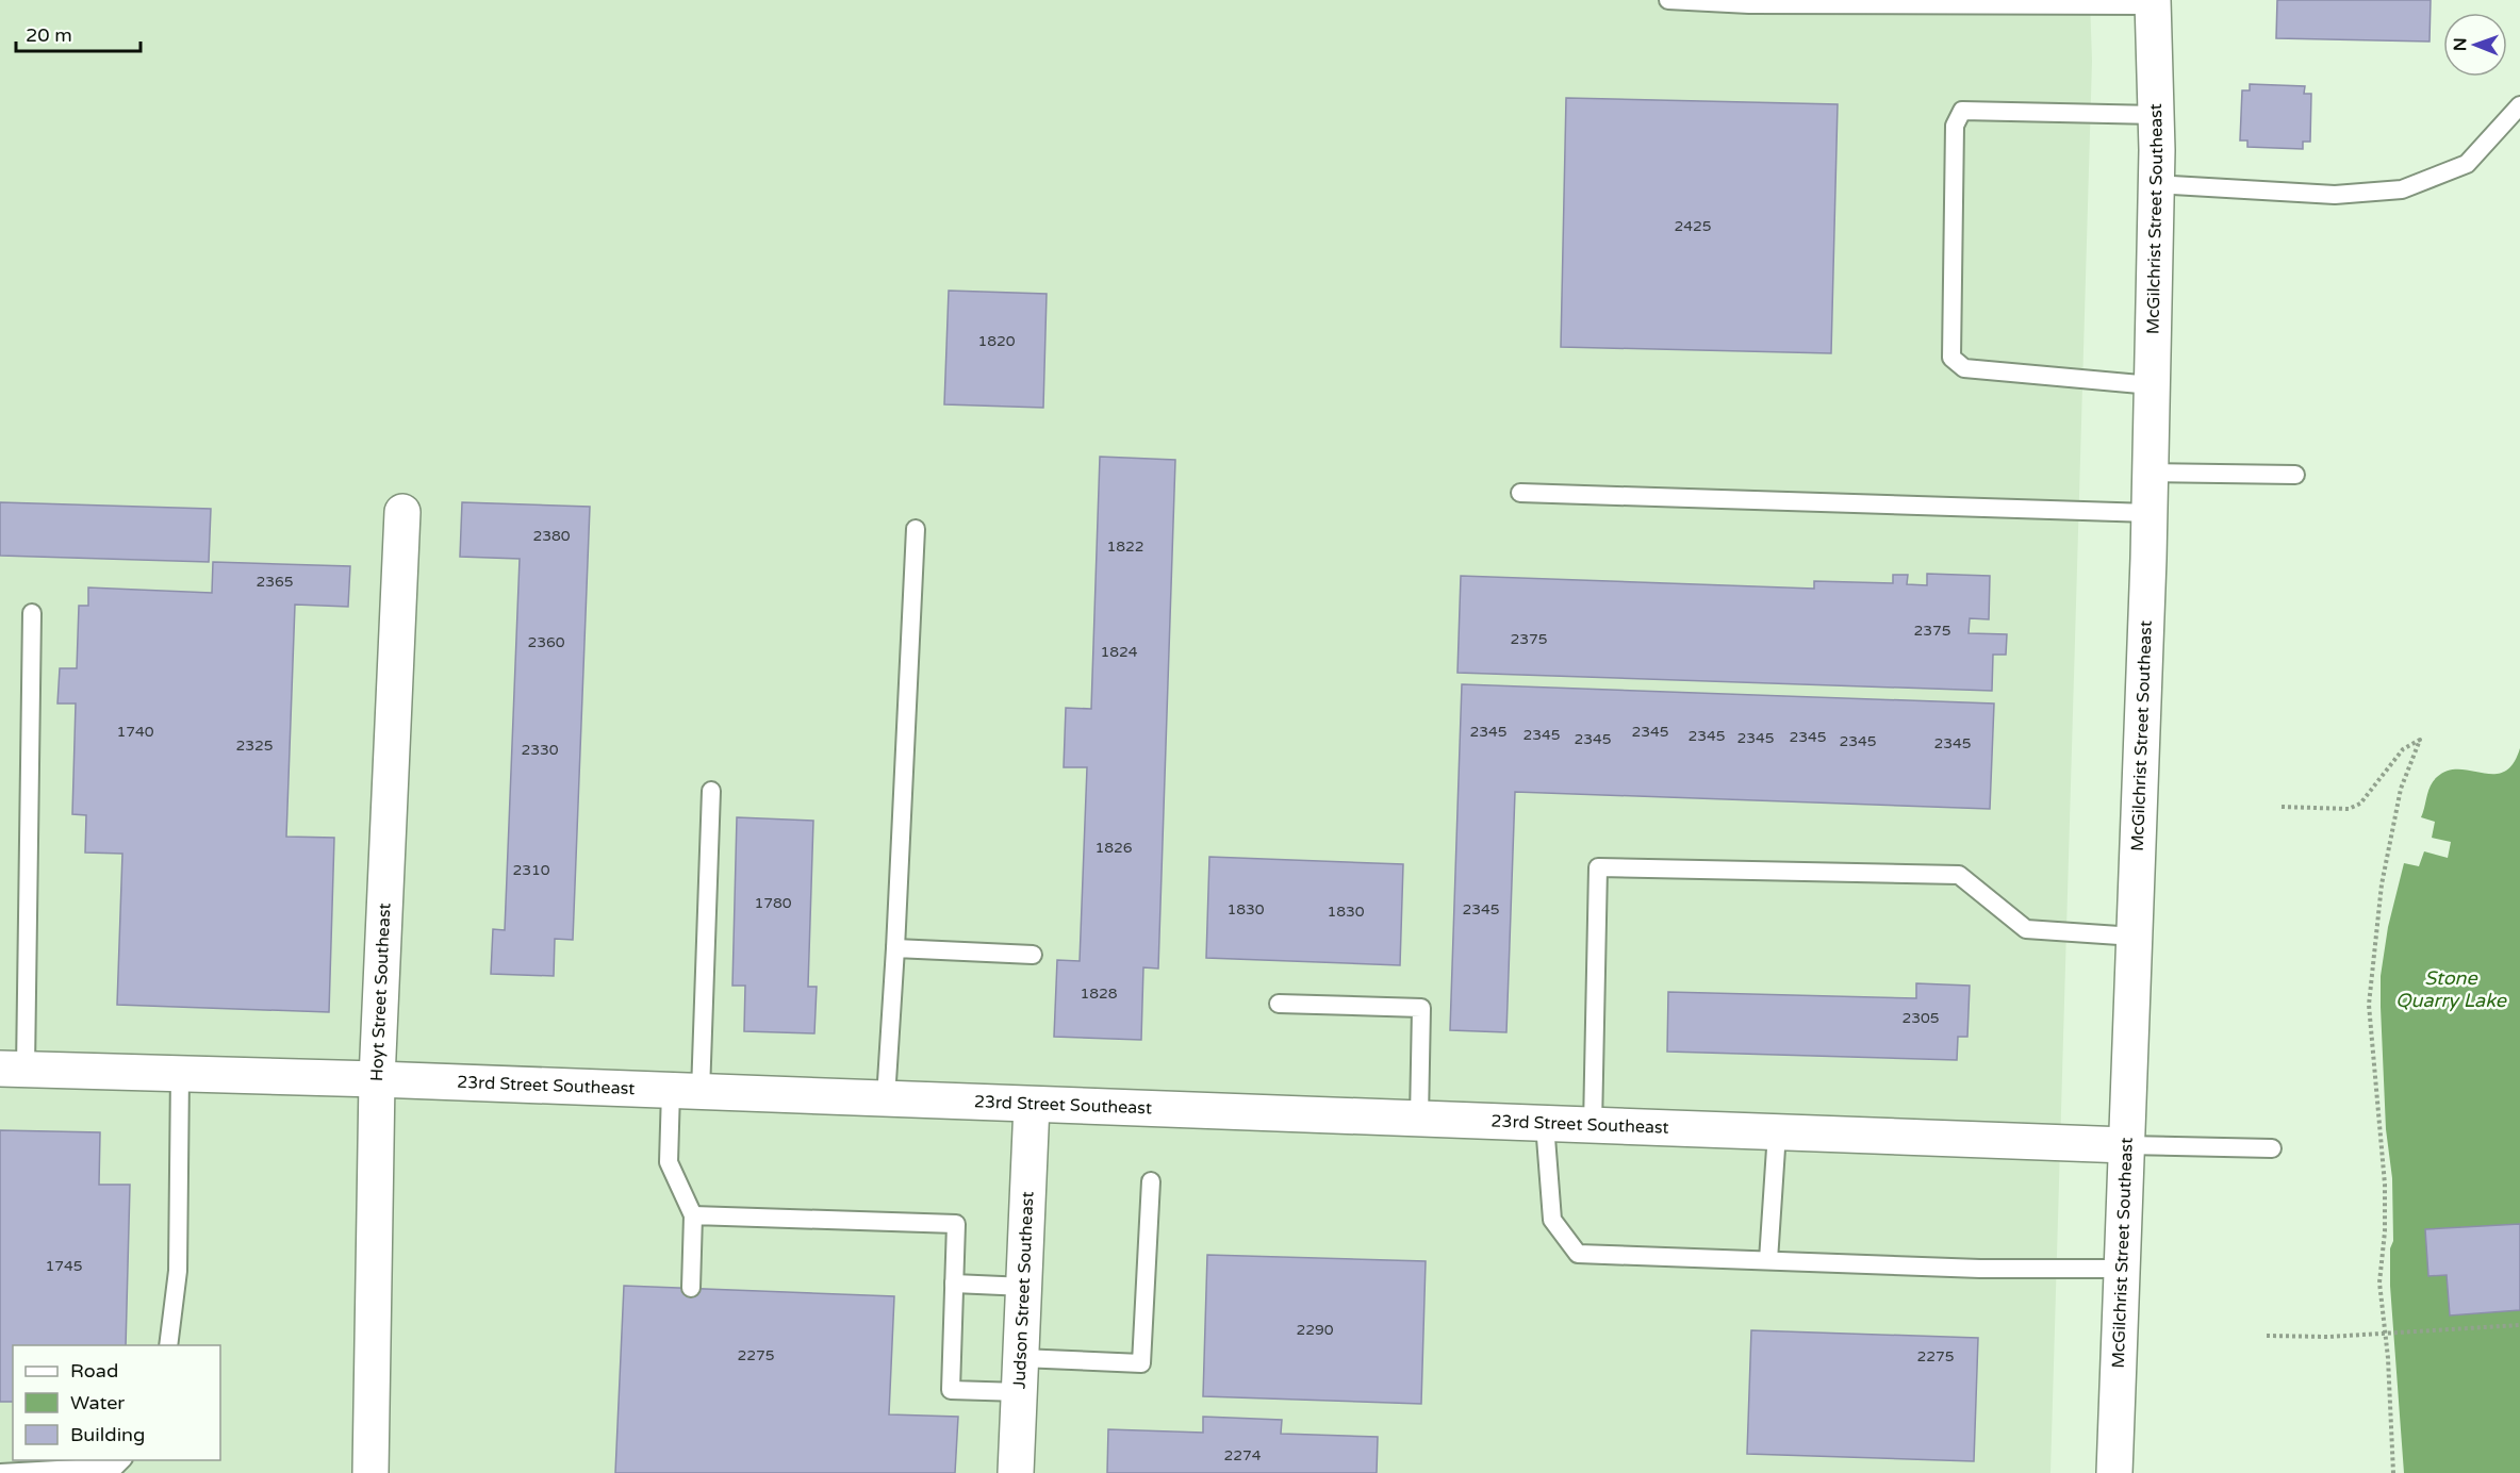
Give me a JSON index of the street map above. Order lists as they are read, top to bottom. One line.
{"streets":{"street":["McGilchrist Street Southeast","Hoyt Street Southeast","23rd Street Southeast","Judson Street Southeast"]},"crossings":[["McGilchrist Street Southeast","23rd Street Southeast"],["Hoyt Street Southeast","23rd Street Southeast"],["23rd Street Southeast","Judson Street Southeast"]],"water":["Stone Quarry Lake"],"house_numbers":["2425","1820","2380","1822","2365","2375","2375","2360","1824","1740","2345","2345","2345","2345","2345","2345","2345","2345","2345","2325","2330","1826","2310","1780","1830","2345","1830","1828","2305","1745","2290","2275","2275","2274"],"legend":["Road","Water","Building"],"scale_bar":"20 m","north":"left"}
